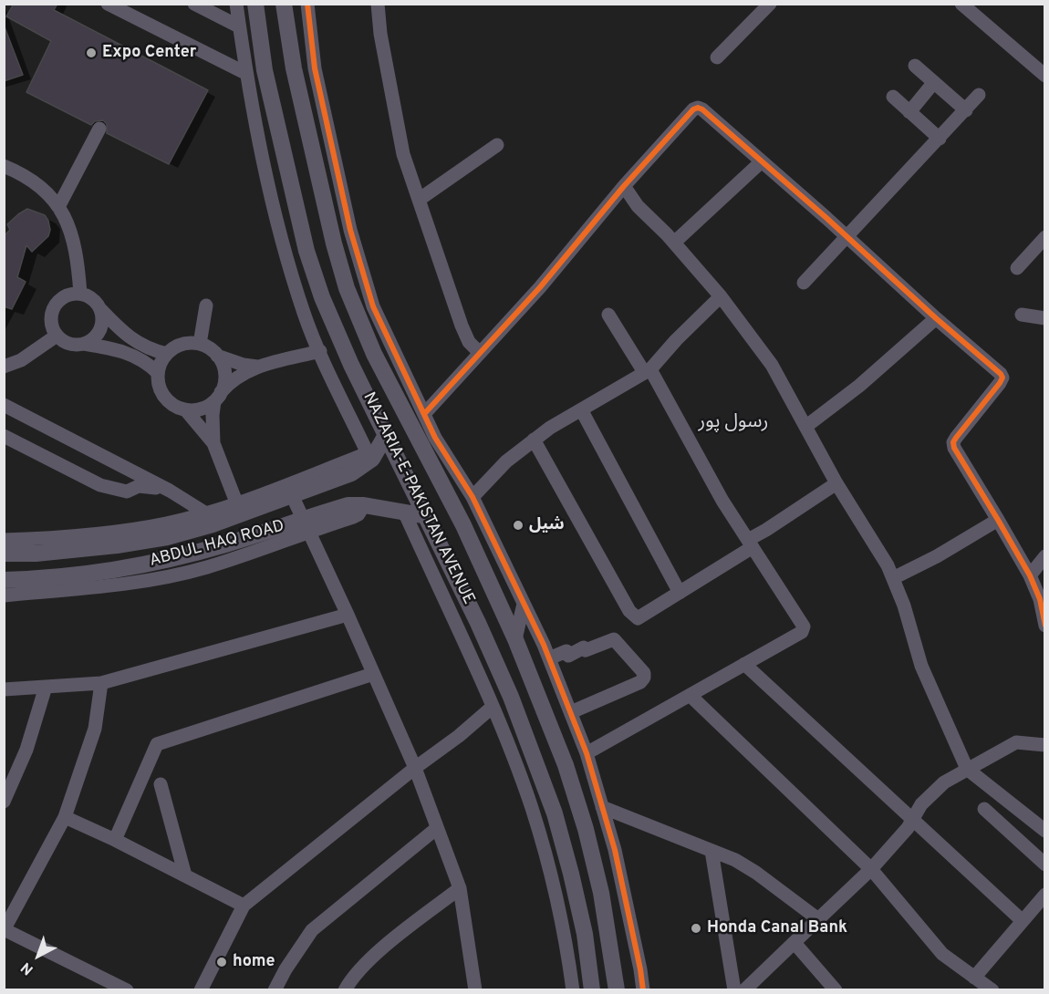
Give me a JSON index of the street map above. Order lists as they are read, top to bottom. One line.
{"streets":{"main road":["NAZARIA-E-PAKISTAN AVENUE","ABDUL HAQ ROAD"]},"crossings":[["NAZARIA-E-PAKISTAN AVENUE","ABDUL HAQ ROAD"]],"districts":["رسول پور"],"places":["Expo Center","شیل","Honda Canal Bank","home"],"north":"bottom left"}
